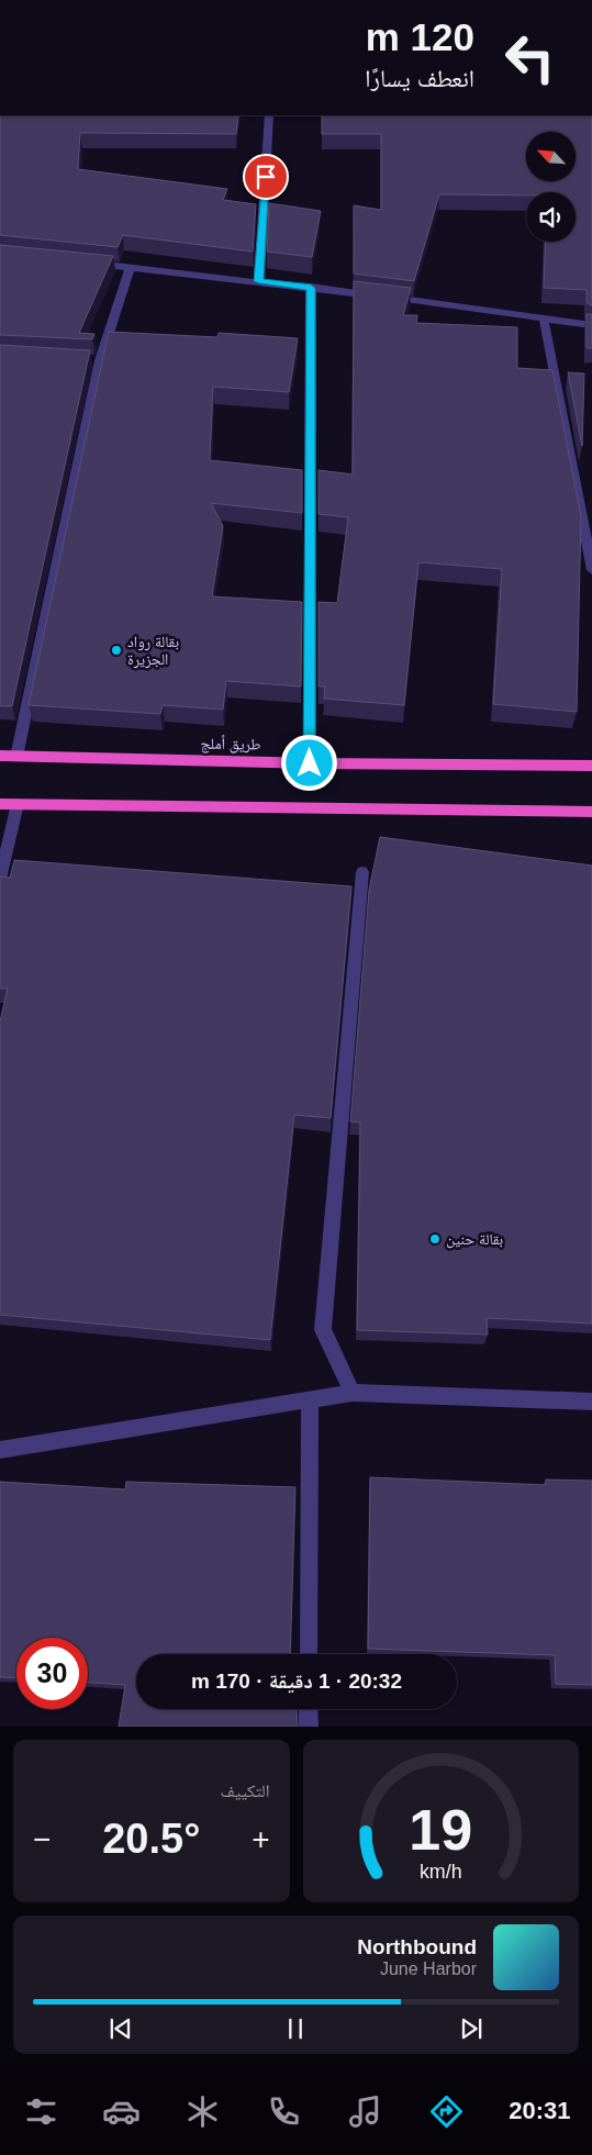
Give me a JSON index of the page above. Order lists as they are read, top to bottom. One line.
{"streets":{"highway":["طريق أملج"]},"places":["بقالة رواد الجزيرة","بقالة حنين"],"north":"top left","page":{"turn":["120 m","انعطف يسارًا"],"limit":"30","trip":"20:32 · 1 دقيقة · 170 m","tile":"التكييف","heat":["−","20.5°","+"],"song":["Northbound","June Harbor"],"tabs":"20:31","gauge":["19","km/h"]}}
